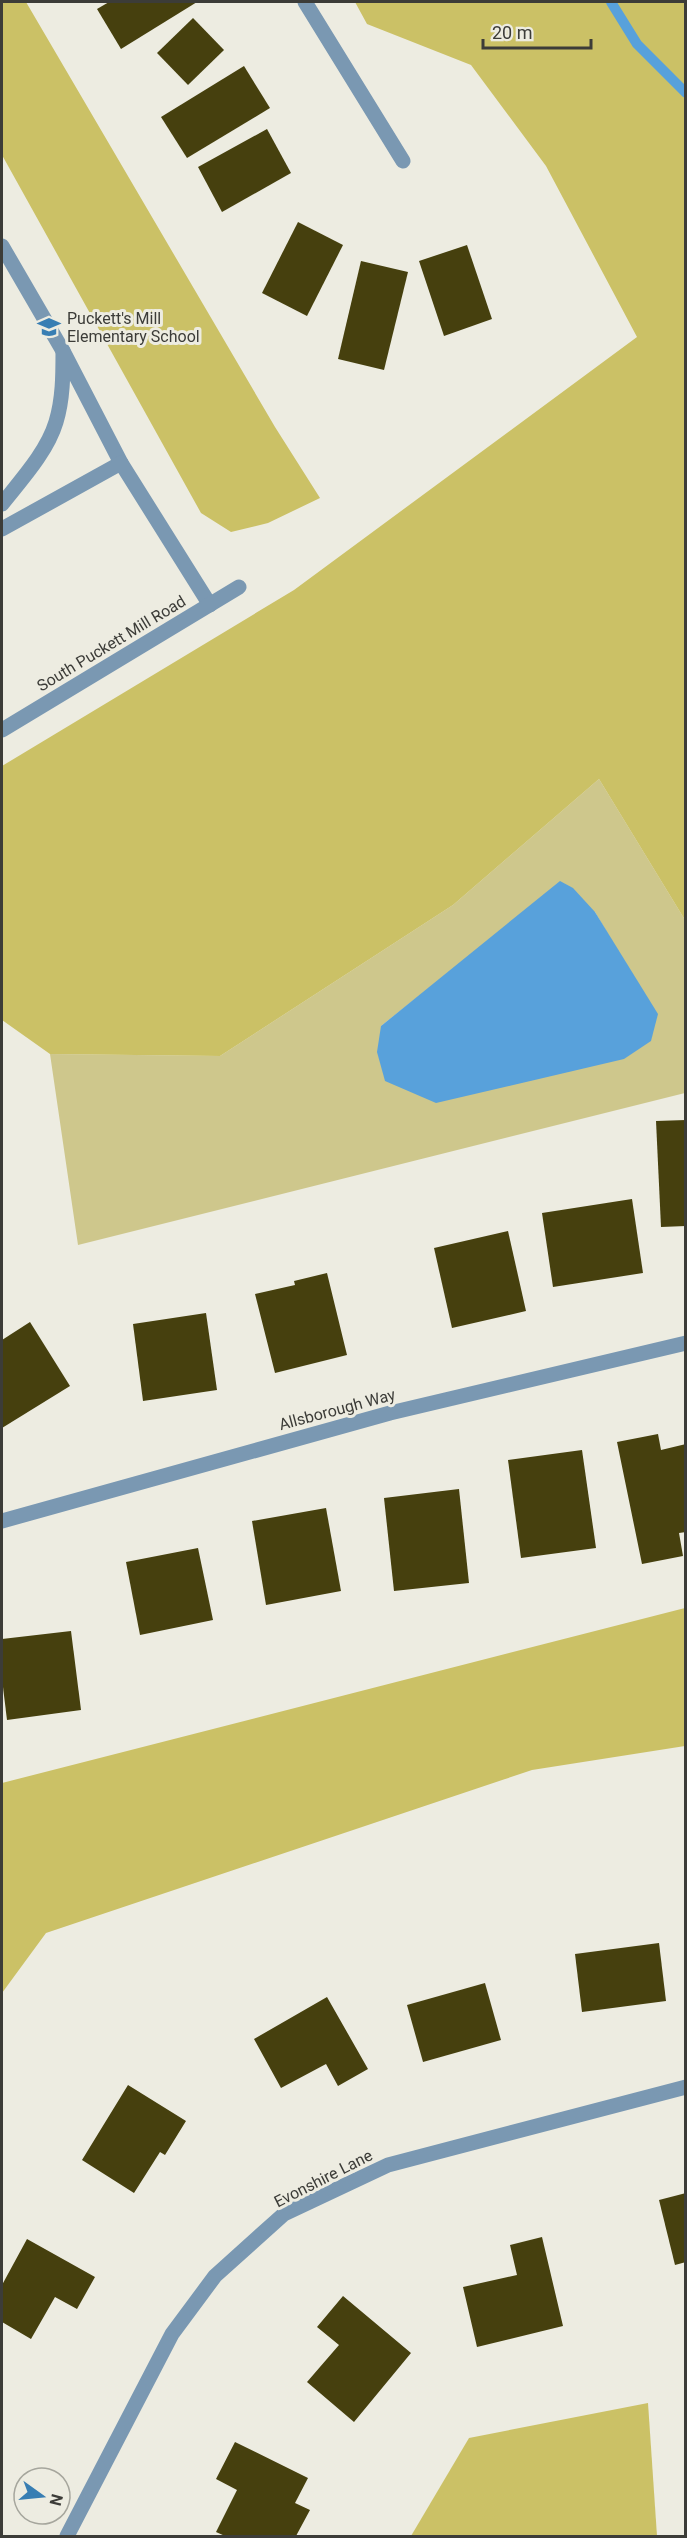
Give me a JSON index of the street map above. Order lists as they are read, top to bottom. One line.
{"streets":{"street":["South Puckett Mill Road","Allsborough Way","Evonshire Lane"]},"places":{"school or university":["Puckett's Mill Elementary School"]},"scale_bar":"20 m","north":"right"}
